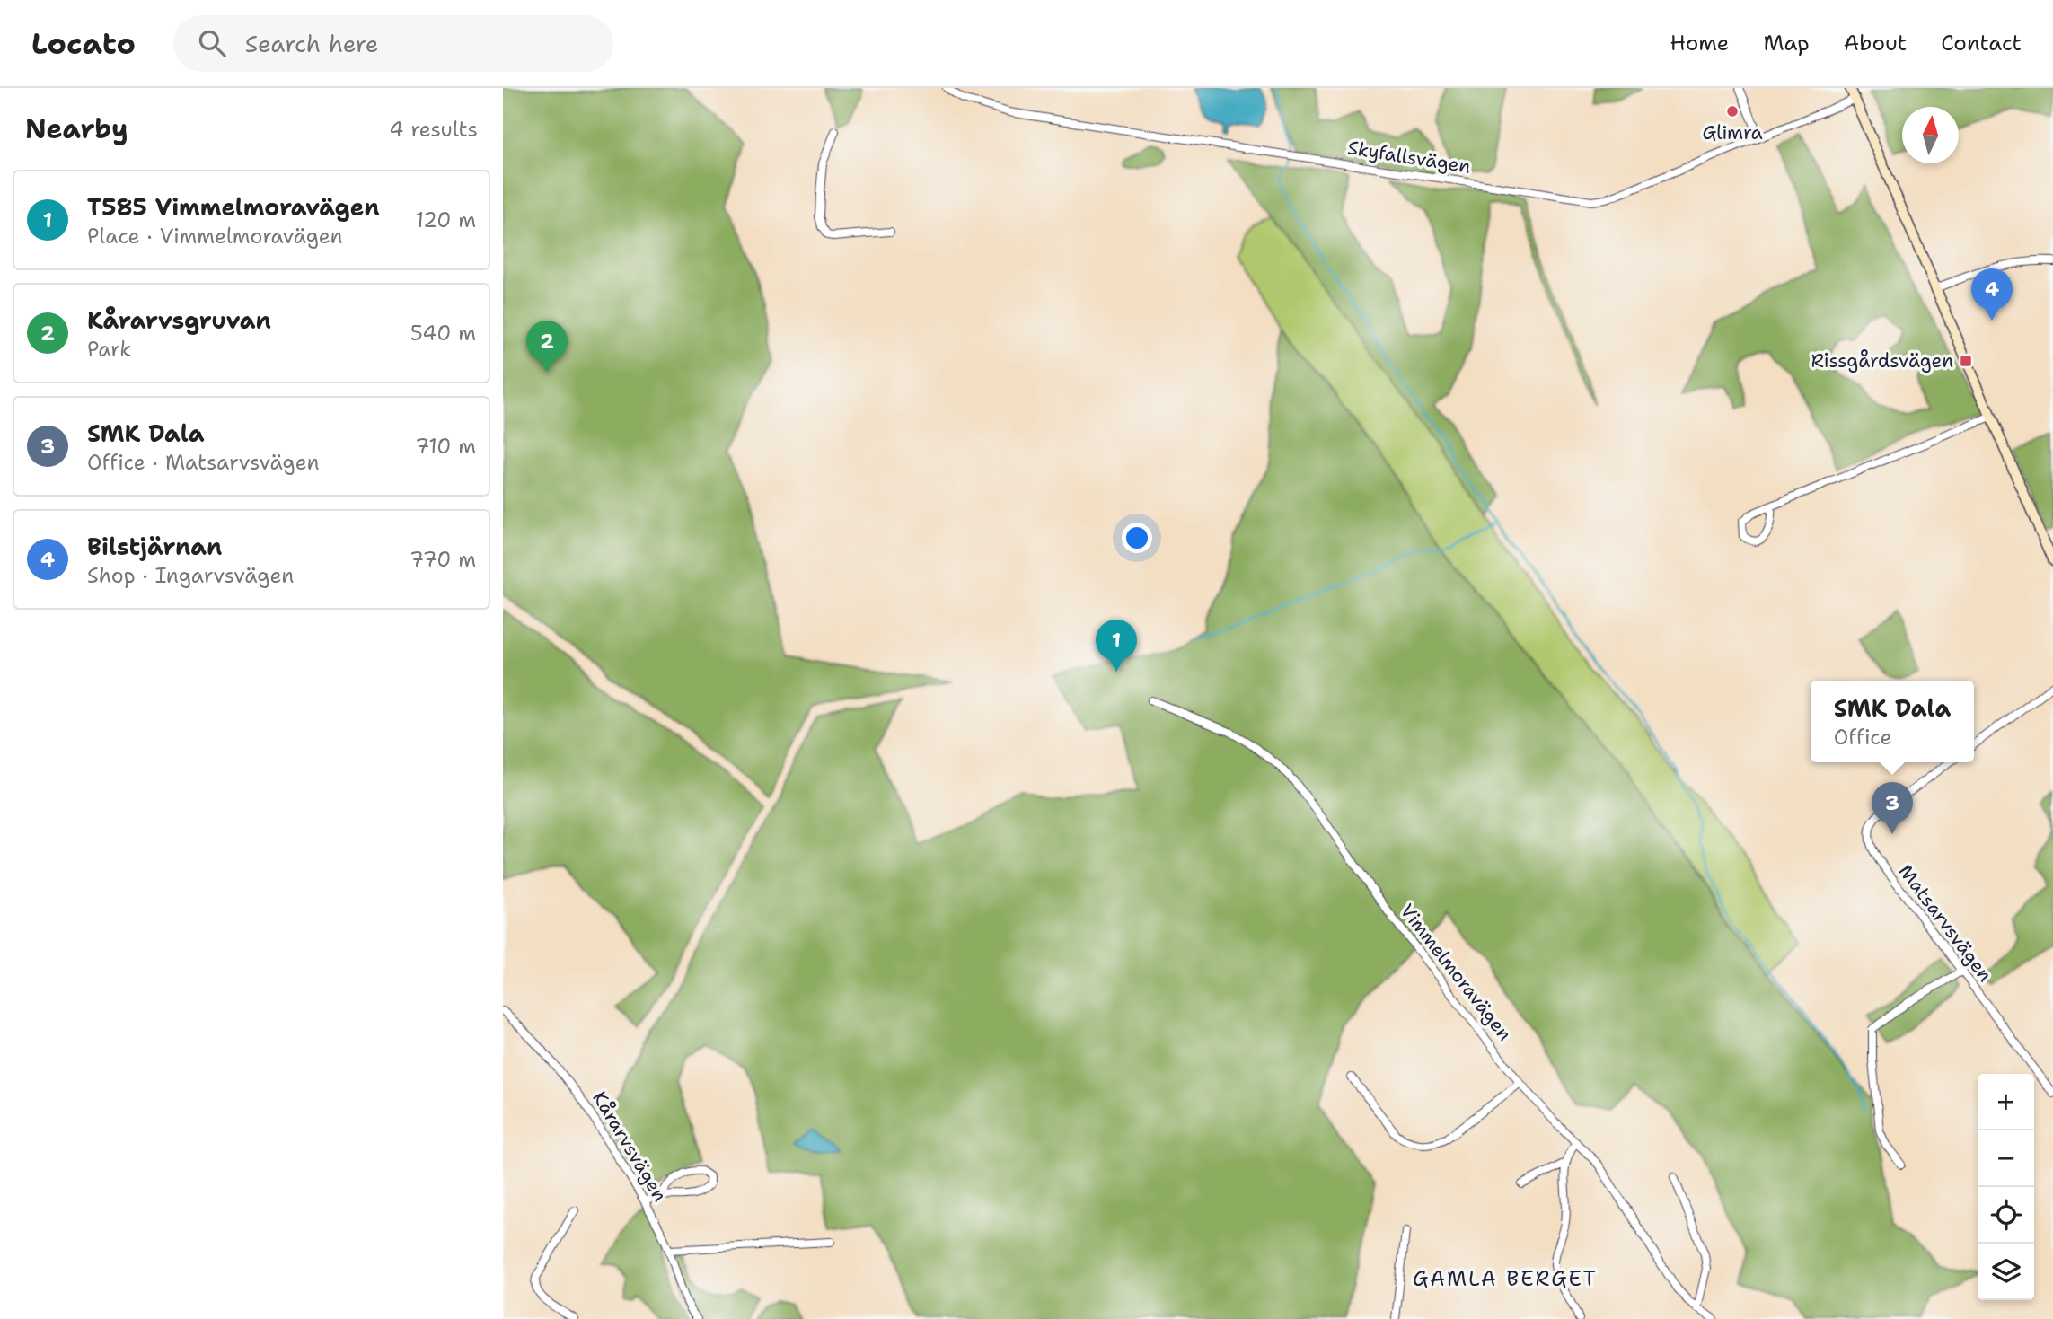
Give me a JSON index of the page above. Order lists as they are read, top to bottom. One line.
{"streets":{"street":["Skyfallsvägen","Matsarvsvägen","Vimmelmoravägen","Kårarvsvägen"]},"districts":["GAMLA BERGET"],"places":{"other":["Glimra"],"transit":["Rissgårdsvägen"]},"north":"top","page":{"header":"Locato","search":"Search here","nav":["Home","Map","About","Contact"],"heading":["Nearby","4 results"],"list":[{"mark":"1","name":"T585 Vimmelmoravägen","note":"Place · Vimmelmoravägen","value":"120 m"},{"mark":"2","name":"Kårarvsgruvan","note":"Park","value":"540 m"},{"mark":"3","name":"SMK Dala","note":"Office · Matsarvsvägen","value":"710 m"},{"mark":"4","name":"Bilstjärnan","note":"Shop · Ingarvsvägen","value":"770 m"}],"pins":["4","2","1","3"],"popup":["SMK Dala","Office"],"map_buttons":["+","−"]}}
